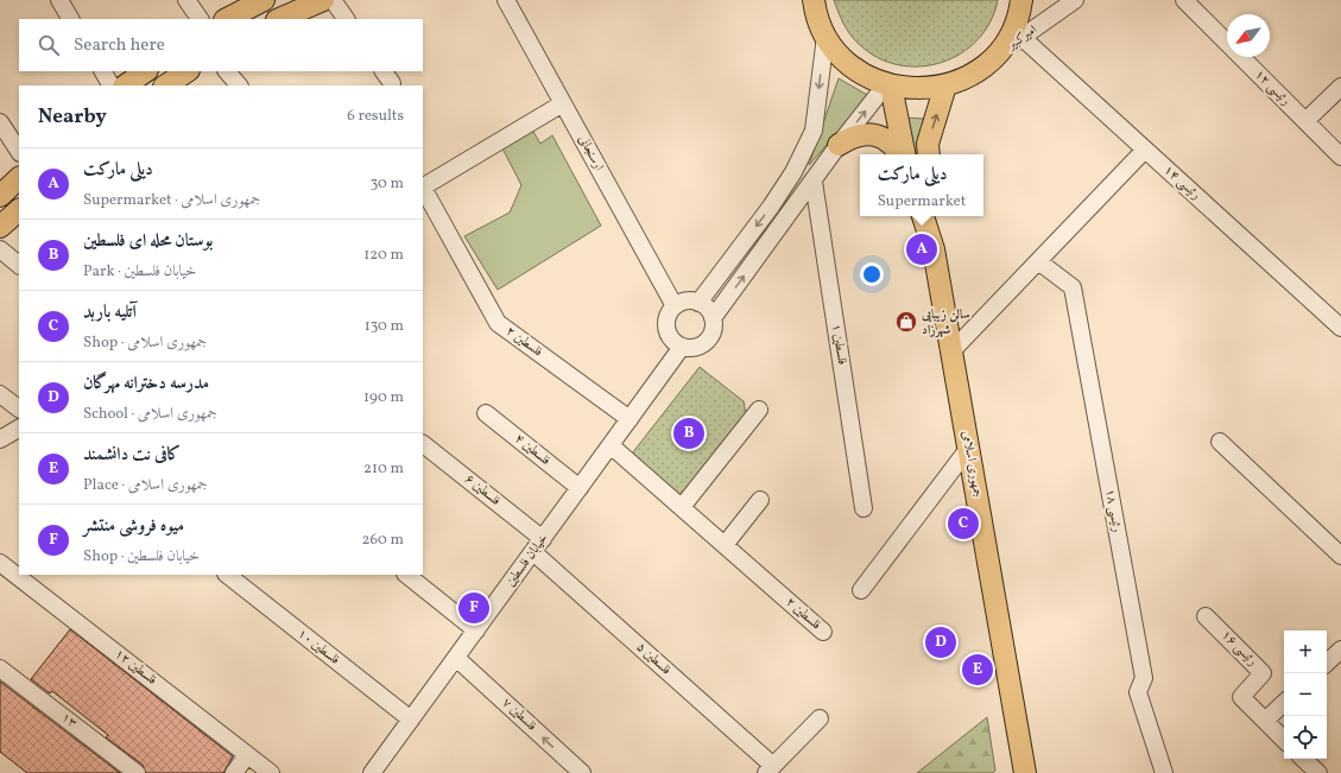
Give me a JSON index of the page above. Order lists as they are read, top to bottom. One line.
{"streets":{"main road":["جمهوری اسلامی"],"street":["امیرکبیر","رئیسی ۱۲","ارسنجانی","رئیسی ۱۴","فلسطین ۲","فلسطین ۱","فلسطین ۴","فلسطین ۶","رئیسی ۱۸","خیابان فلسطین","فلسطین ۱۰","رئیسی ۱۶","فلسطین ۵","فلسطین ۱۲","فلسطین ۷","۱۳"]},"crossings":[["امیرکبیر","رئیسی ۱۴"],["ارسنجانی","خیابان فلسطین"],["فلسطین ۲","خیابان فلسطین"],["فلسطین ۴","خیابان فلسطین"],["فلسطین ۶","خیابان فلسطین"],["فلسطین ۶","فلسطین ۵"],["خیابان فلسطین","فلسطین ۱۰"],["خیابان فلسطین","فلسطین ۵"],["خیابان فلسطین","فلسطین ۷"]],"one_way":["فلسطین ۷"],"places":{"shop":["سالن زیبایی شهرزاد"]},"north":"bottom left","page":{"search":"Search here","heading":["Nearby","6 results"],"list":[{"mark":"A","name":"دیلی مارکت","note":"Supermarket · جمهوری اسلامی","value":"30 m"},{"mark":"B","name":"بوستان محله ای فلسطین","note":"Park · خیابان فلسطین","value":"120 m"},{"mark":"C","name":"آتلیه باربد","note":"Shop · جمهوری اسلامی","value":"130 m"},{"mark":"D","name":"مدرسه دخترانه مهرگان","note":"School · جمهوری اسلامی","value":"190 m"},{"mark":"E","name":"کافی نت دانشمند","note":"Place · جمهوری اسلامی","value":"210 m"},{"mark":"F","name":"میوه فروشی منتشر","note":"Shop · خیابان فلسطین","value":"260 m"}],"popup":["دیلی مارکت","Supermarket"],"pins":["A","B","C","F","D","E"],"map_buttons":["+","−"]}}
